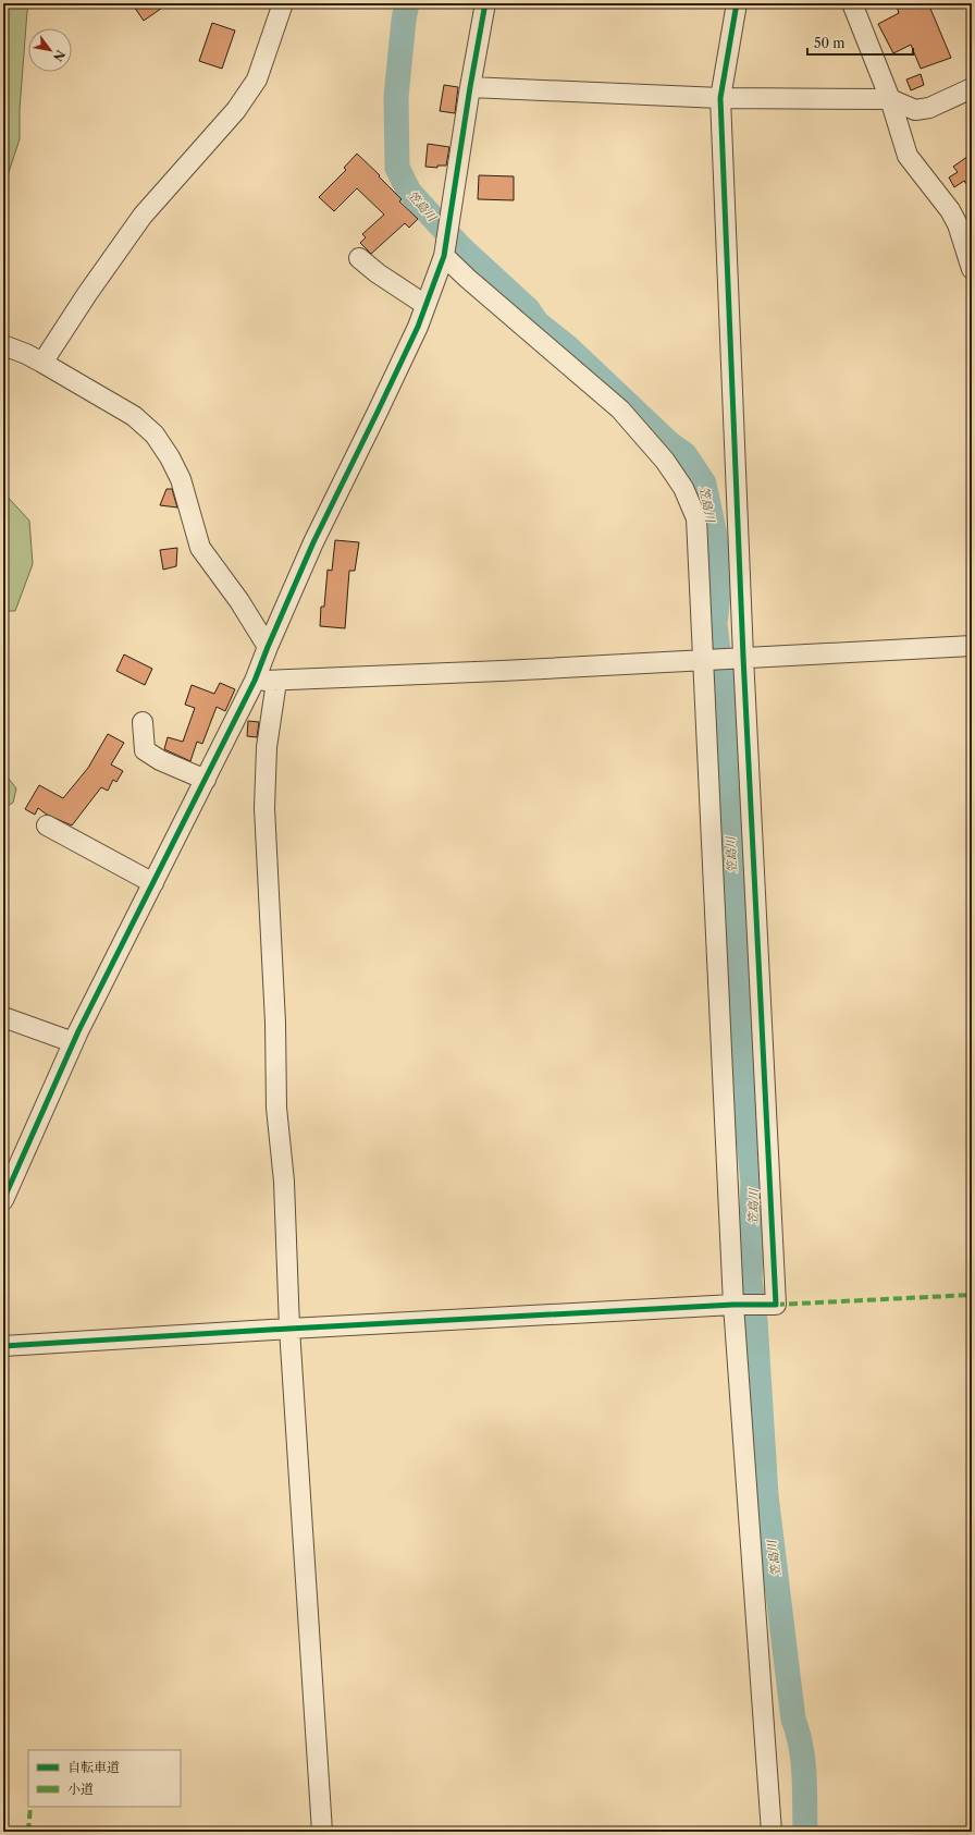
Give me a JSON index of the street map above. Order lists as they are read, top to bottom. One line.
{"water":["笠島川"],"legend":["自転車道","小道"],"scale_bar":"50 m","north":"bottom right"}
